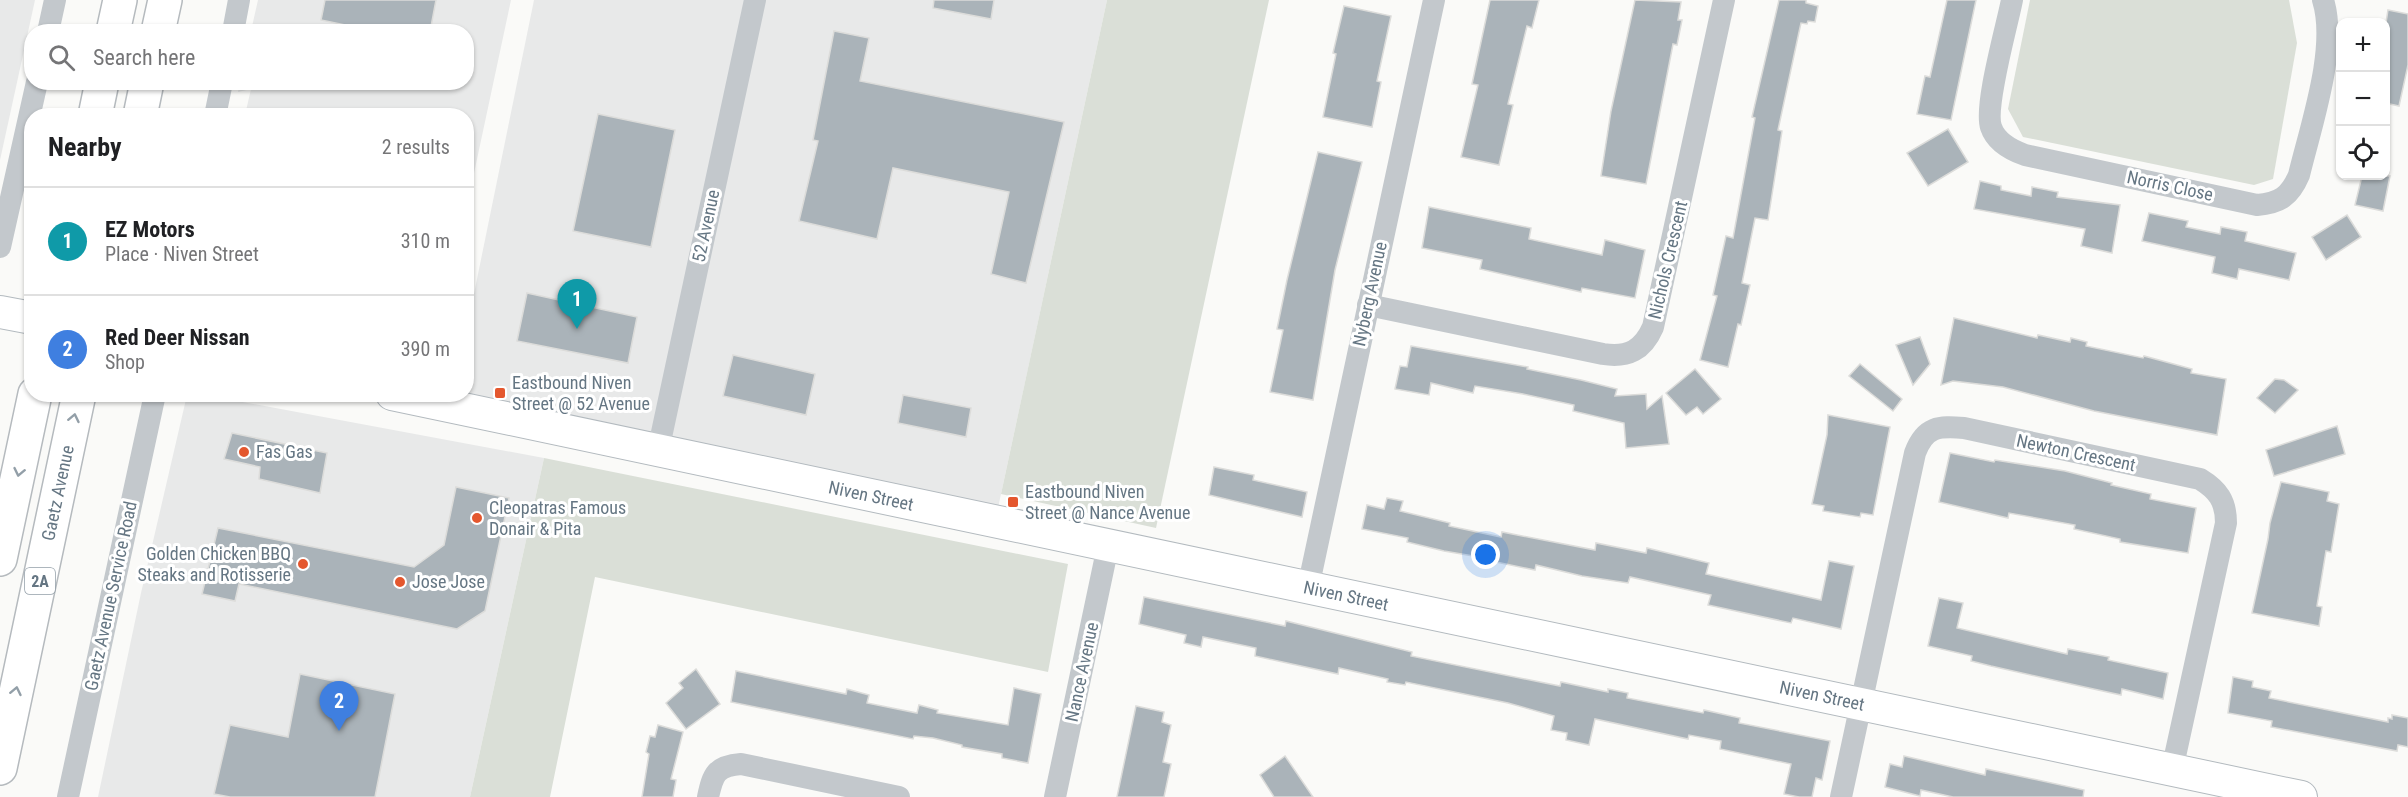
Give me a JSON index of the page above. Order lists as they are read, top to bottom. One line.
{"streets":{"main road":["Gaetz Avenue","2A"],"street":["Norris Close","52 Avenue","Nichols Crescent","Nyberg Avenue","Newton Crescent","Niven Street","Gaetz Avenue Service Road","Nance Avenue"]},"crossings":[["52 Avenue","Niven Street"],["Nichols Crescent","Nyberg Avenue"],["Nyberg Avenue","Niven Street"],["Newton Crescent","Niven Street"],["Niven Street","Nance Avenue"]],"places":{"transit":["Eastbound Niven Street @ 52 Avenue","Eastbound Niven Street @ Nance Avenue"],"other":["Fas Gas","Cleopatras Famous Donair & Pita","Golden Chicken BBQ Steaks and Rotisserie","Jose Jose"]},"page":{"map_buttons":["+","−"],"search":"Search here","heading":["Nearby","2 results"],"list":[{"mark":"1","name":"EZ Motors","note":"Place · Niven Street","value":"310 m"},{"mark":"2","name":"Red Deer Nissan","note":"Shop","value":"390 m"}],"pins":["1","2"]}}
